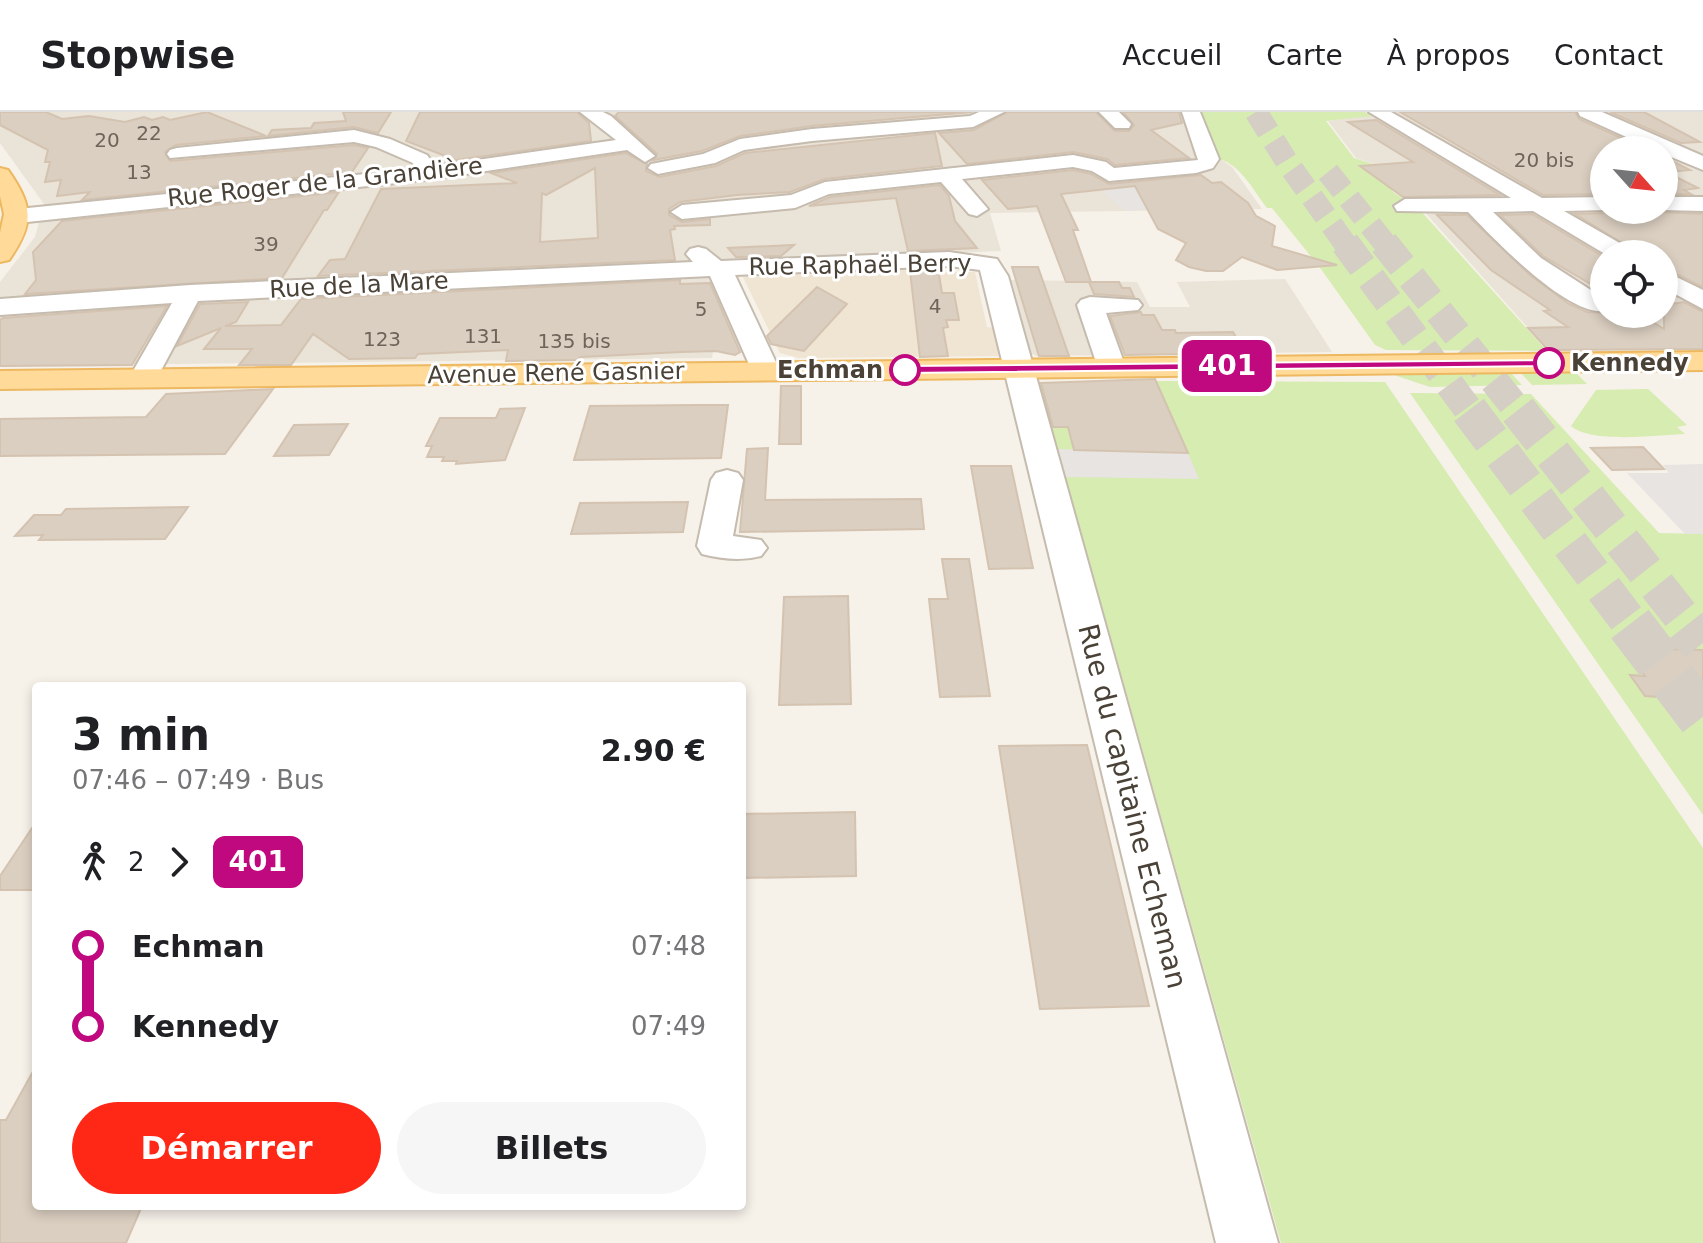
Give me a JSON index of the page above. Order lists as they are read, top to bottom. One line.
{"streets":{"main road":["Avenue René Gasnier"],"street":["Rue Roger de la Grandière","Rue Raphaël Berry","Rue de la Mare","Rue du capitaine Echeman"]},"crossings":[["Rue Raphaël Berry","Rue de la Mare"],["Rue Raphaël Berry","Avenue René Gasnier"],["Rue Raphaël Berry","Rue du capitaine Echeman"],["Avenue René Gasnier","Rue du capitaine Echeman"]],"places":["Kennedy","Echman"],"lines":["bus line 401"],"house_numbers":["22","20","20 bis","13","39","4","5","131","123","135 bis"],"north":"bottom right","page":{"header":"Stopwise","nav":["Accueil","Carte","À propos","Contact"],"on_map":"401","heading":["3 min","07:46 – 07:49 · Bus","2.90 €"],"legs":["2","401"],"list":[{"name":"Echman","value":"07:48"},{"name":"Kennedy","value":"07:49"}],"buttons":["Démarrer","Billets"]}}
